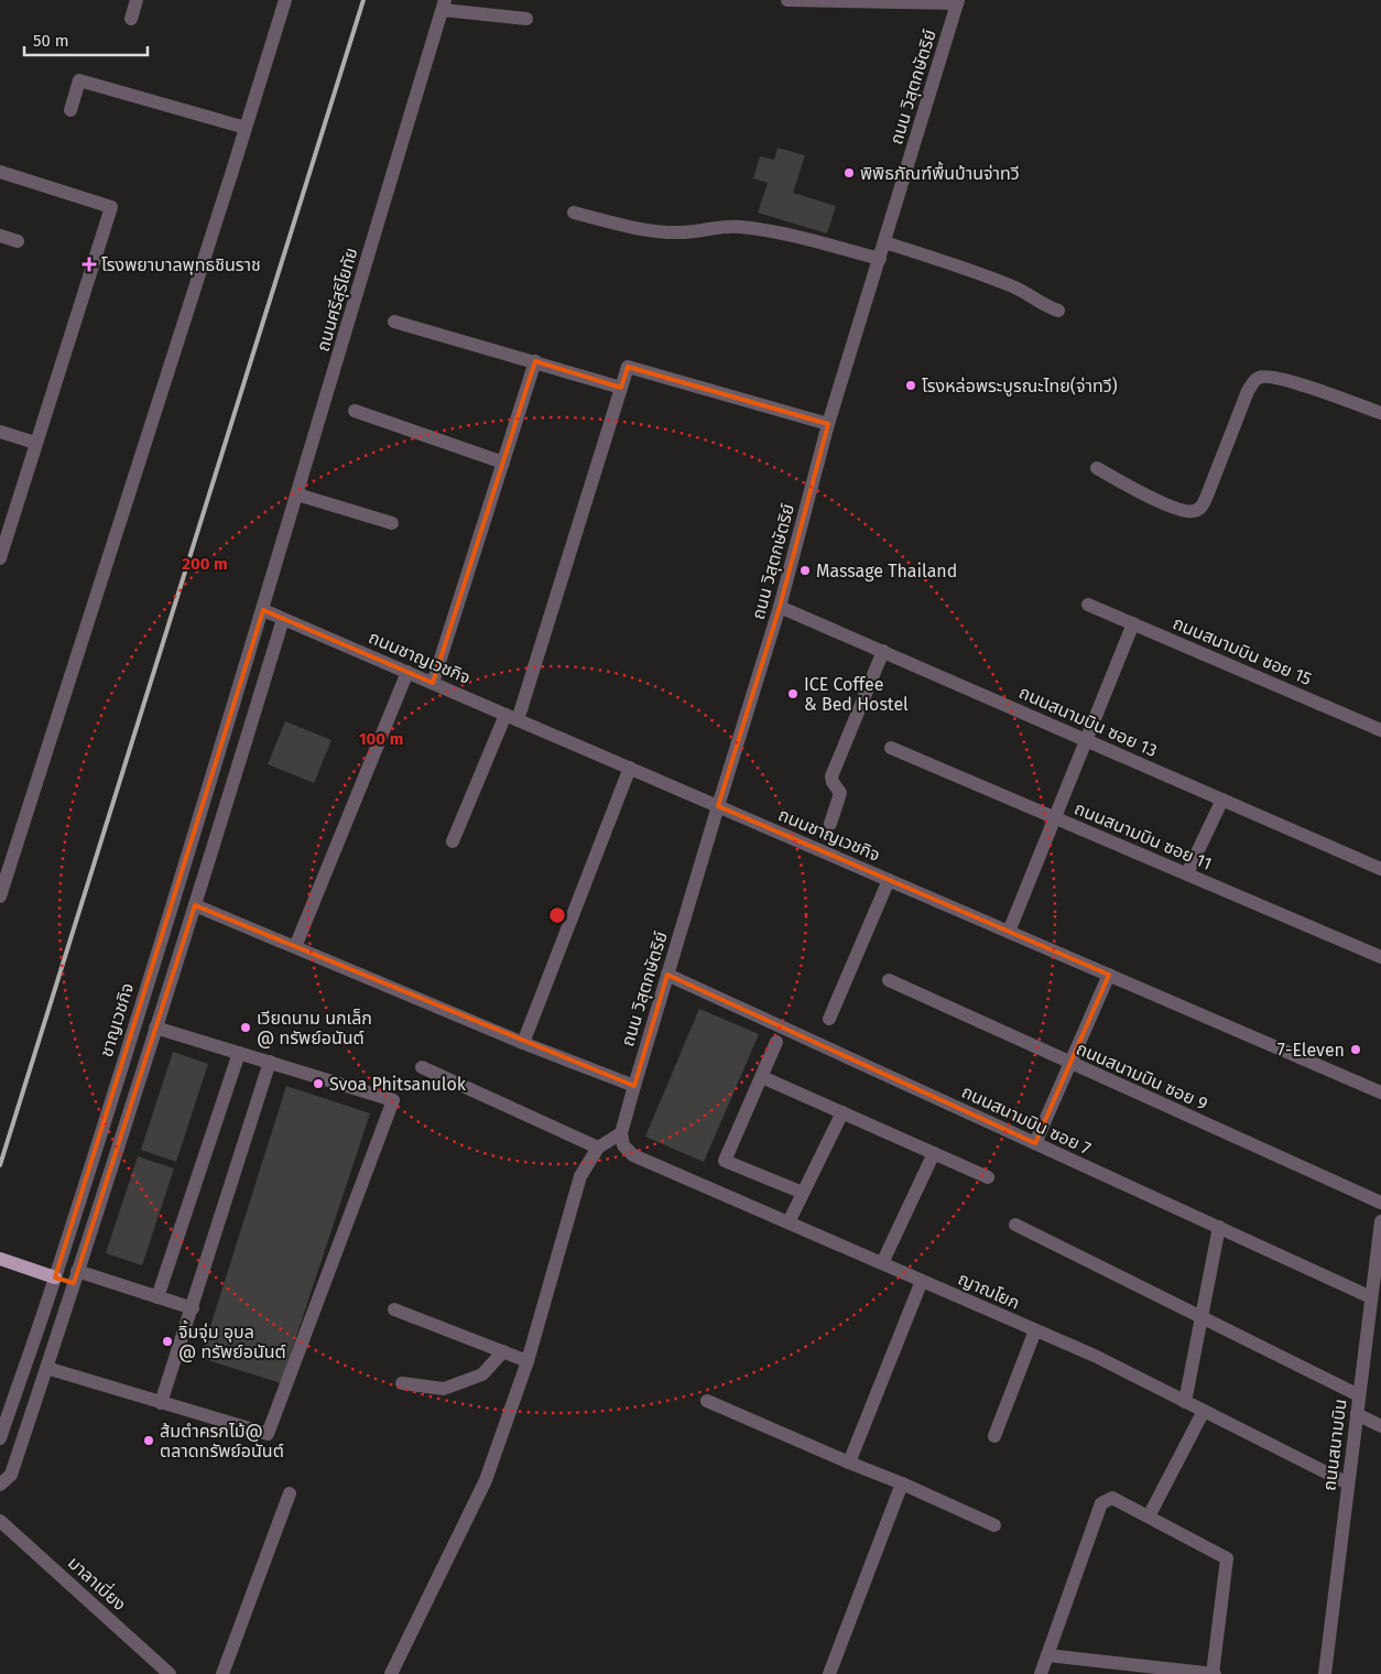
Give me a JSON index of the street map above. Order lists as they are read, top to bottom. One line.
{"streets":{"street":["ถนน วิสุตกษัตริย์","ถนนศรีสุริโยทัย","ถนนสนามบิน ซอย 15","ถนนชาญเวชกิจ","ถนนสนามบิน ซอย 13","ถนนสนามบิน ซอย 11","ชาญเวชกิจ","ถนนสนามบิน ซอย 9","ถนนสนามบิน ซอย 7","ญาณโยก","ถนนสนามบิน","มาลาเบี่ยง"]},"crossings":[["ถนน วิสุตกษัตริย์","ถนนชาญเวชกิจ"],["ถนน วิสุตกษัตริย์","ถนนสนามบิน ซอย 13"],["ถนน วิสุตกษัตริย์","ถนนสนามบิน ซอย 7"],["ถนน วิสุตกษัตริย์","ญาณโยก"],["ถนนศรีสุริโยทัย","ถนนชาญเวชกิจ"],["ถนนศรีสุริโยทัย","ชาญเวชกิจ"],["ถนนชาญเวชกิจ","ชาญเวชกิจ"],["ถนนสนามบิน ซอย 7","ถนนสนามบิน"],["ญาณโยก","ถนนสนามบิน"]],"places":{"other":["พิพิธภัณฑ์พื้นบ้านจ่าทวี","โรงหล่อพระบูรณะไทย(จ่าทวี)","Massage Thailand","ICE Coffee & Bed Hostel","เวียดนาม นกเล็ก @ ทรัพย์อนันต์","7-Eleven","Svoa Phitsanulok","จิ้มจุ่ม อุบล @ ทรัพย์อนันต์","ส้มตำครกไม้@ ตลาดทรัพย์อนันต์"],"health":["โรงพยาบาลพุทธชินราช"]},"scale_bar":"50 m","rings":["200 m","100 m"]}
